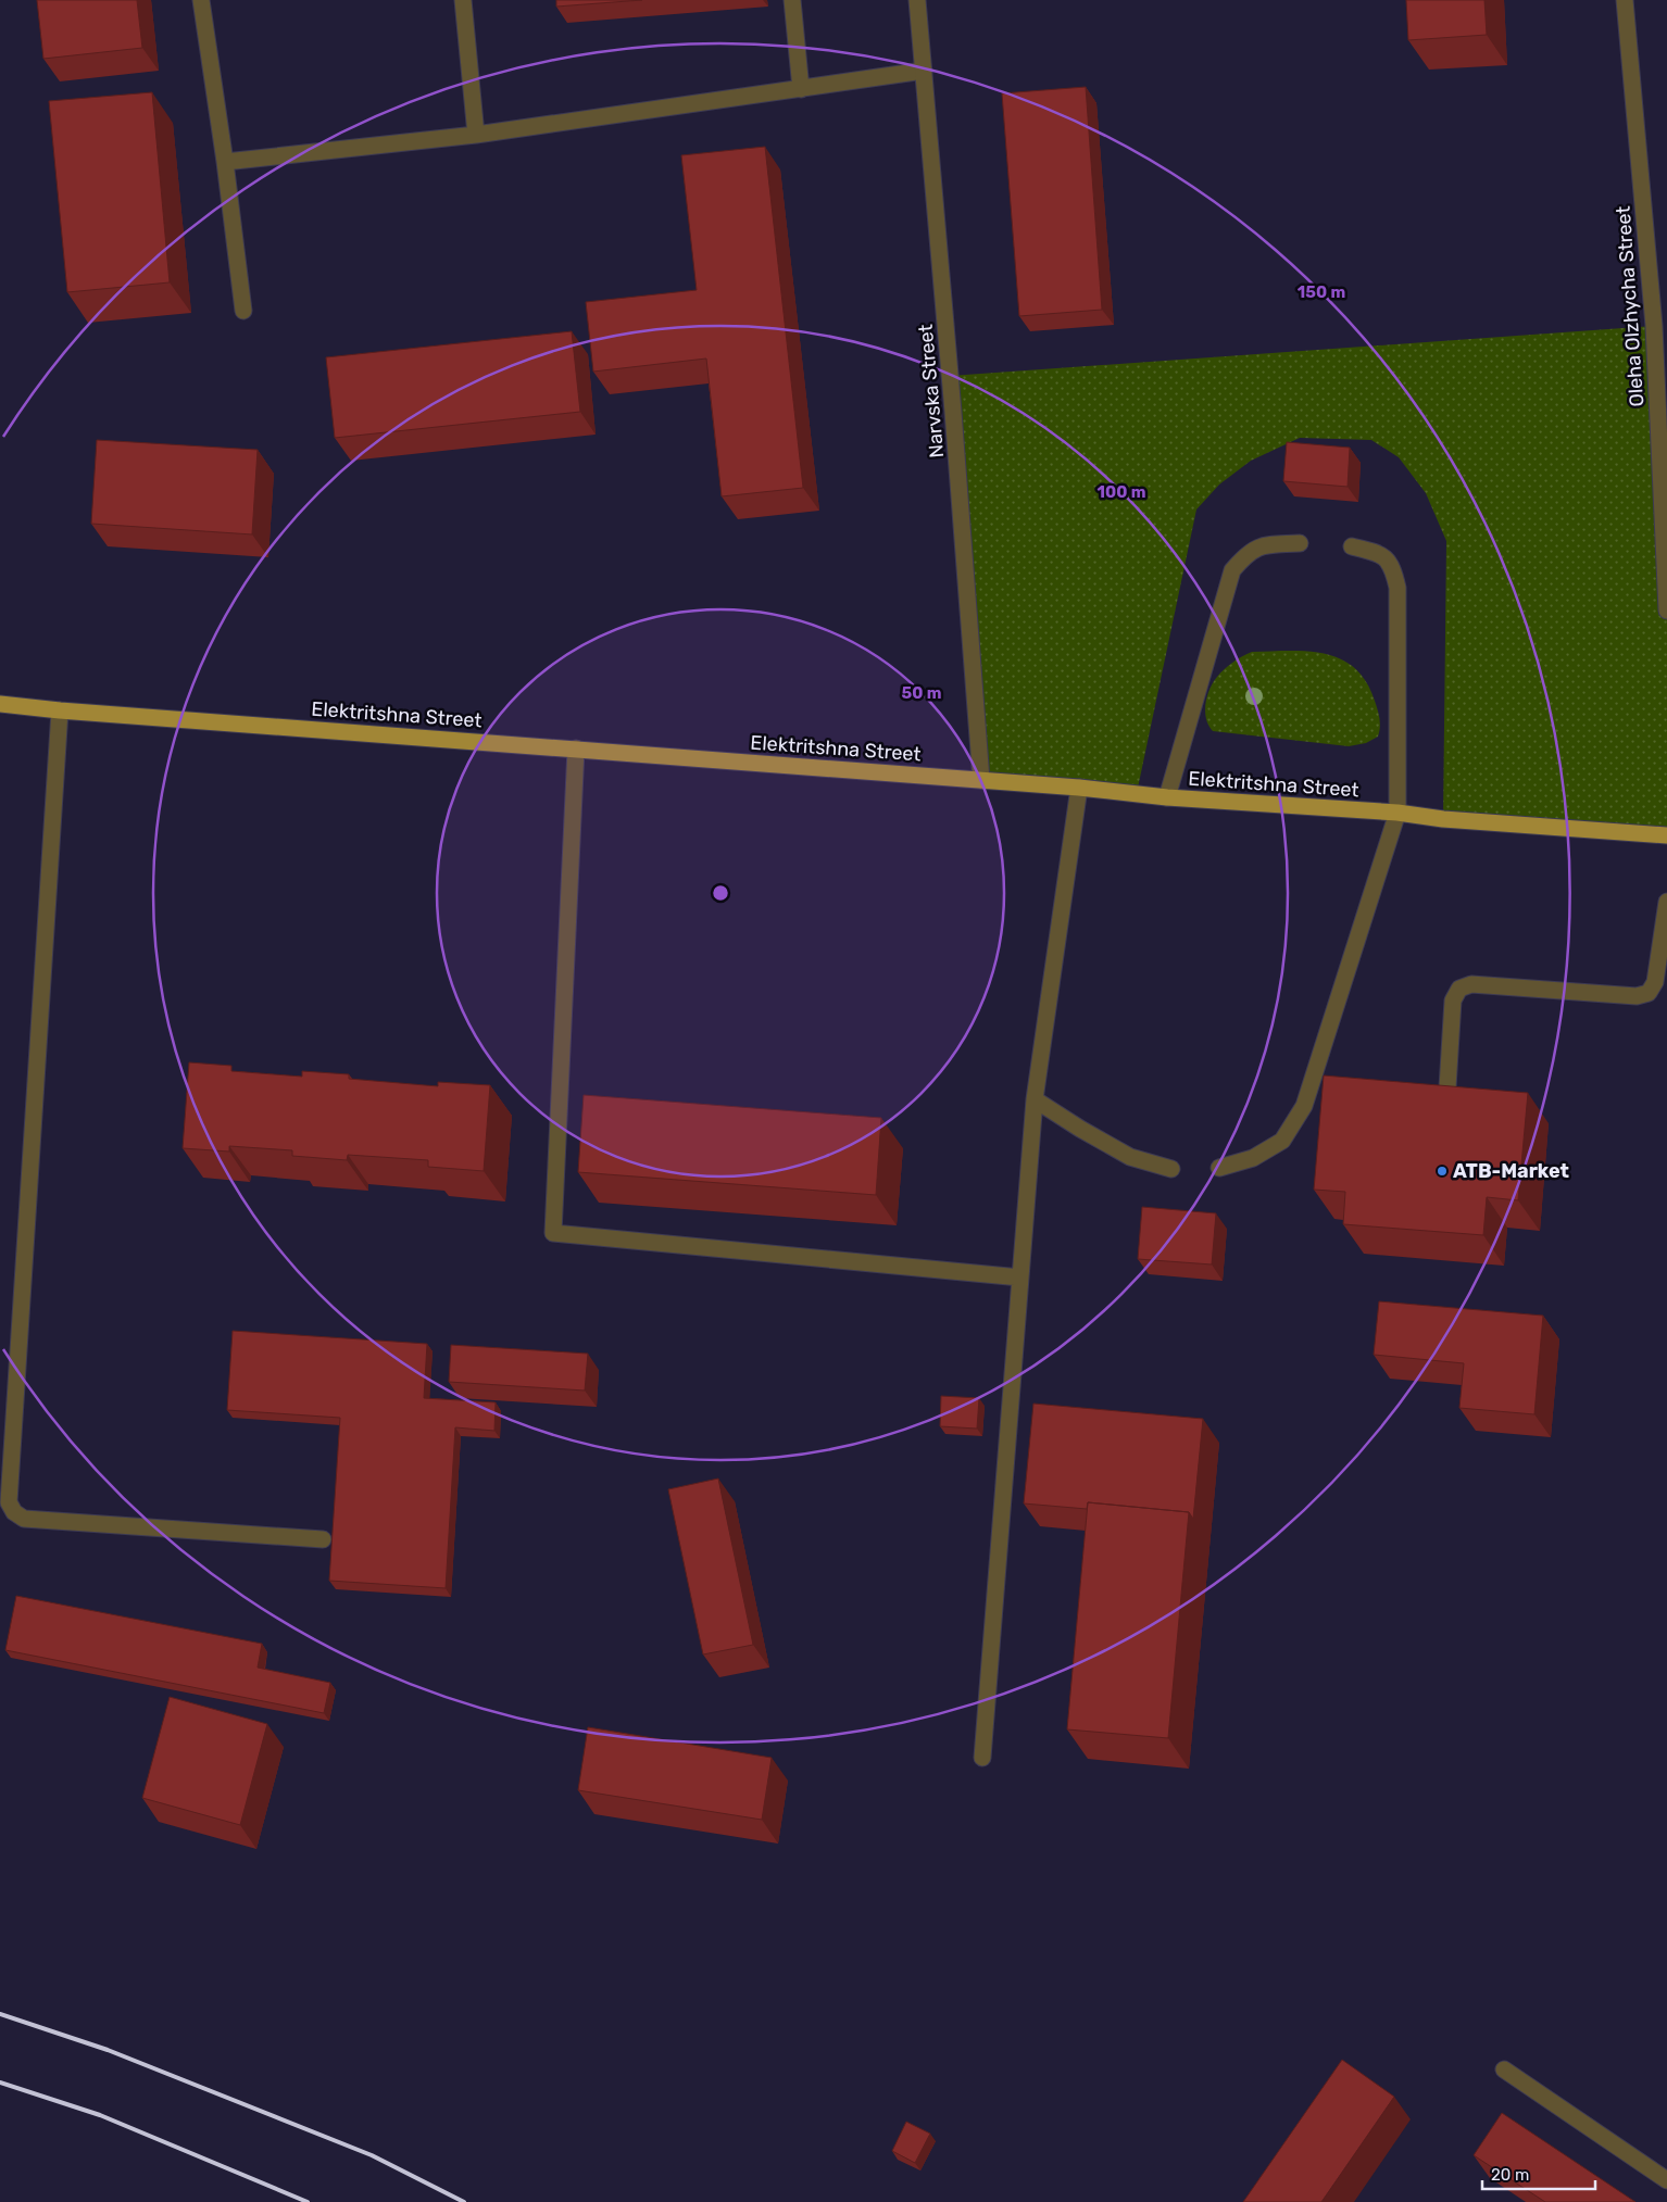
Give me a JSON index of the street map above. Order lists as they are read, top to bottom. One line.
{"streets":{"main road":["Elektritshna Street"],"street":["Oleha Olzhycha Street","Narvska Street"]},"crossings":[["Narvska Street","Elektritshna Street"]],"places":["ATB-Market"],"scale_bar":"20 m","rings":["150 m","100 m","50 m"]}
